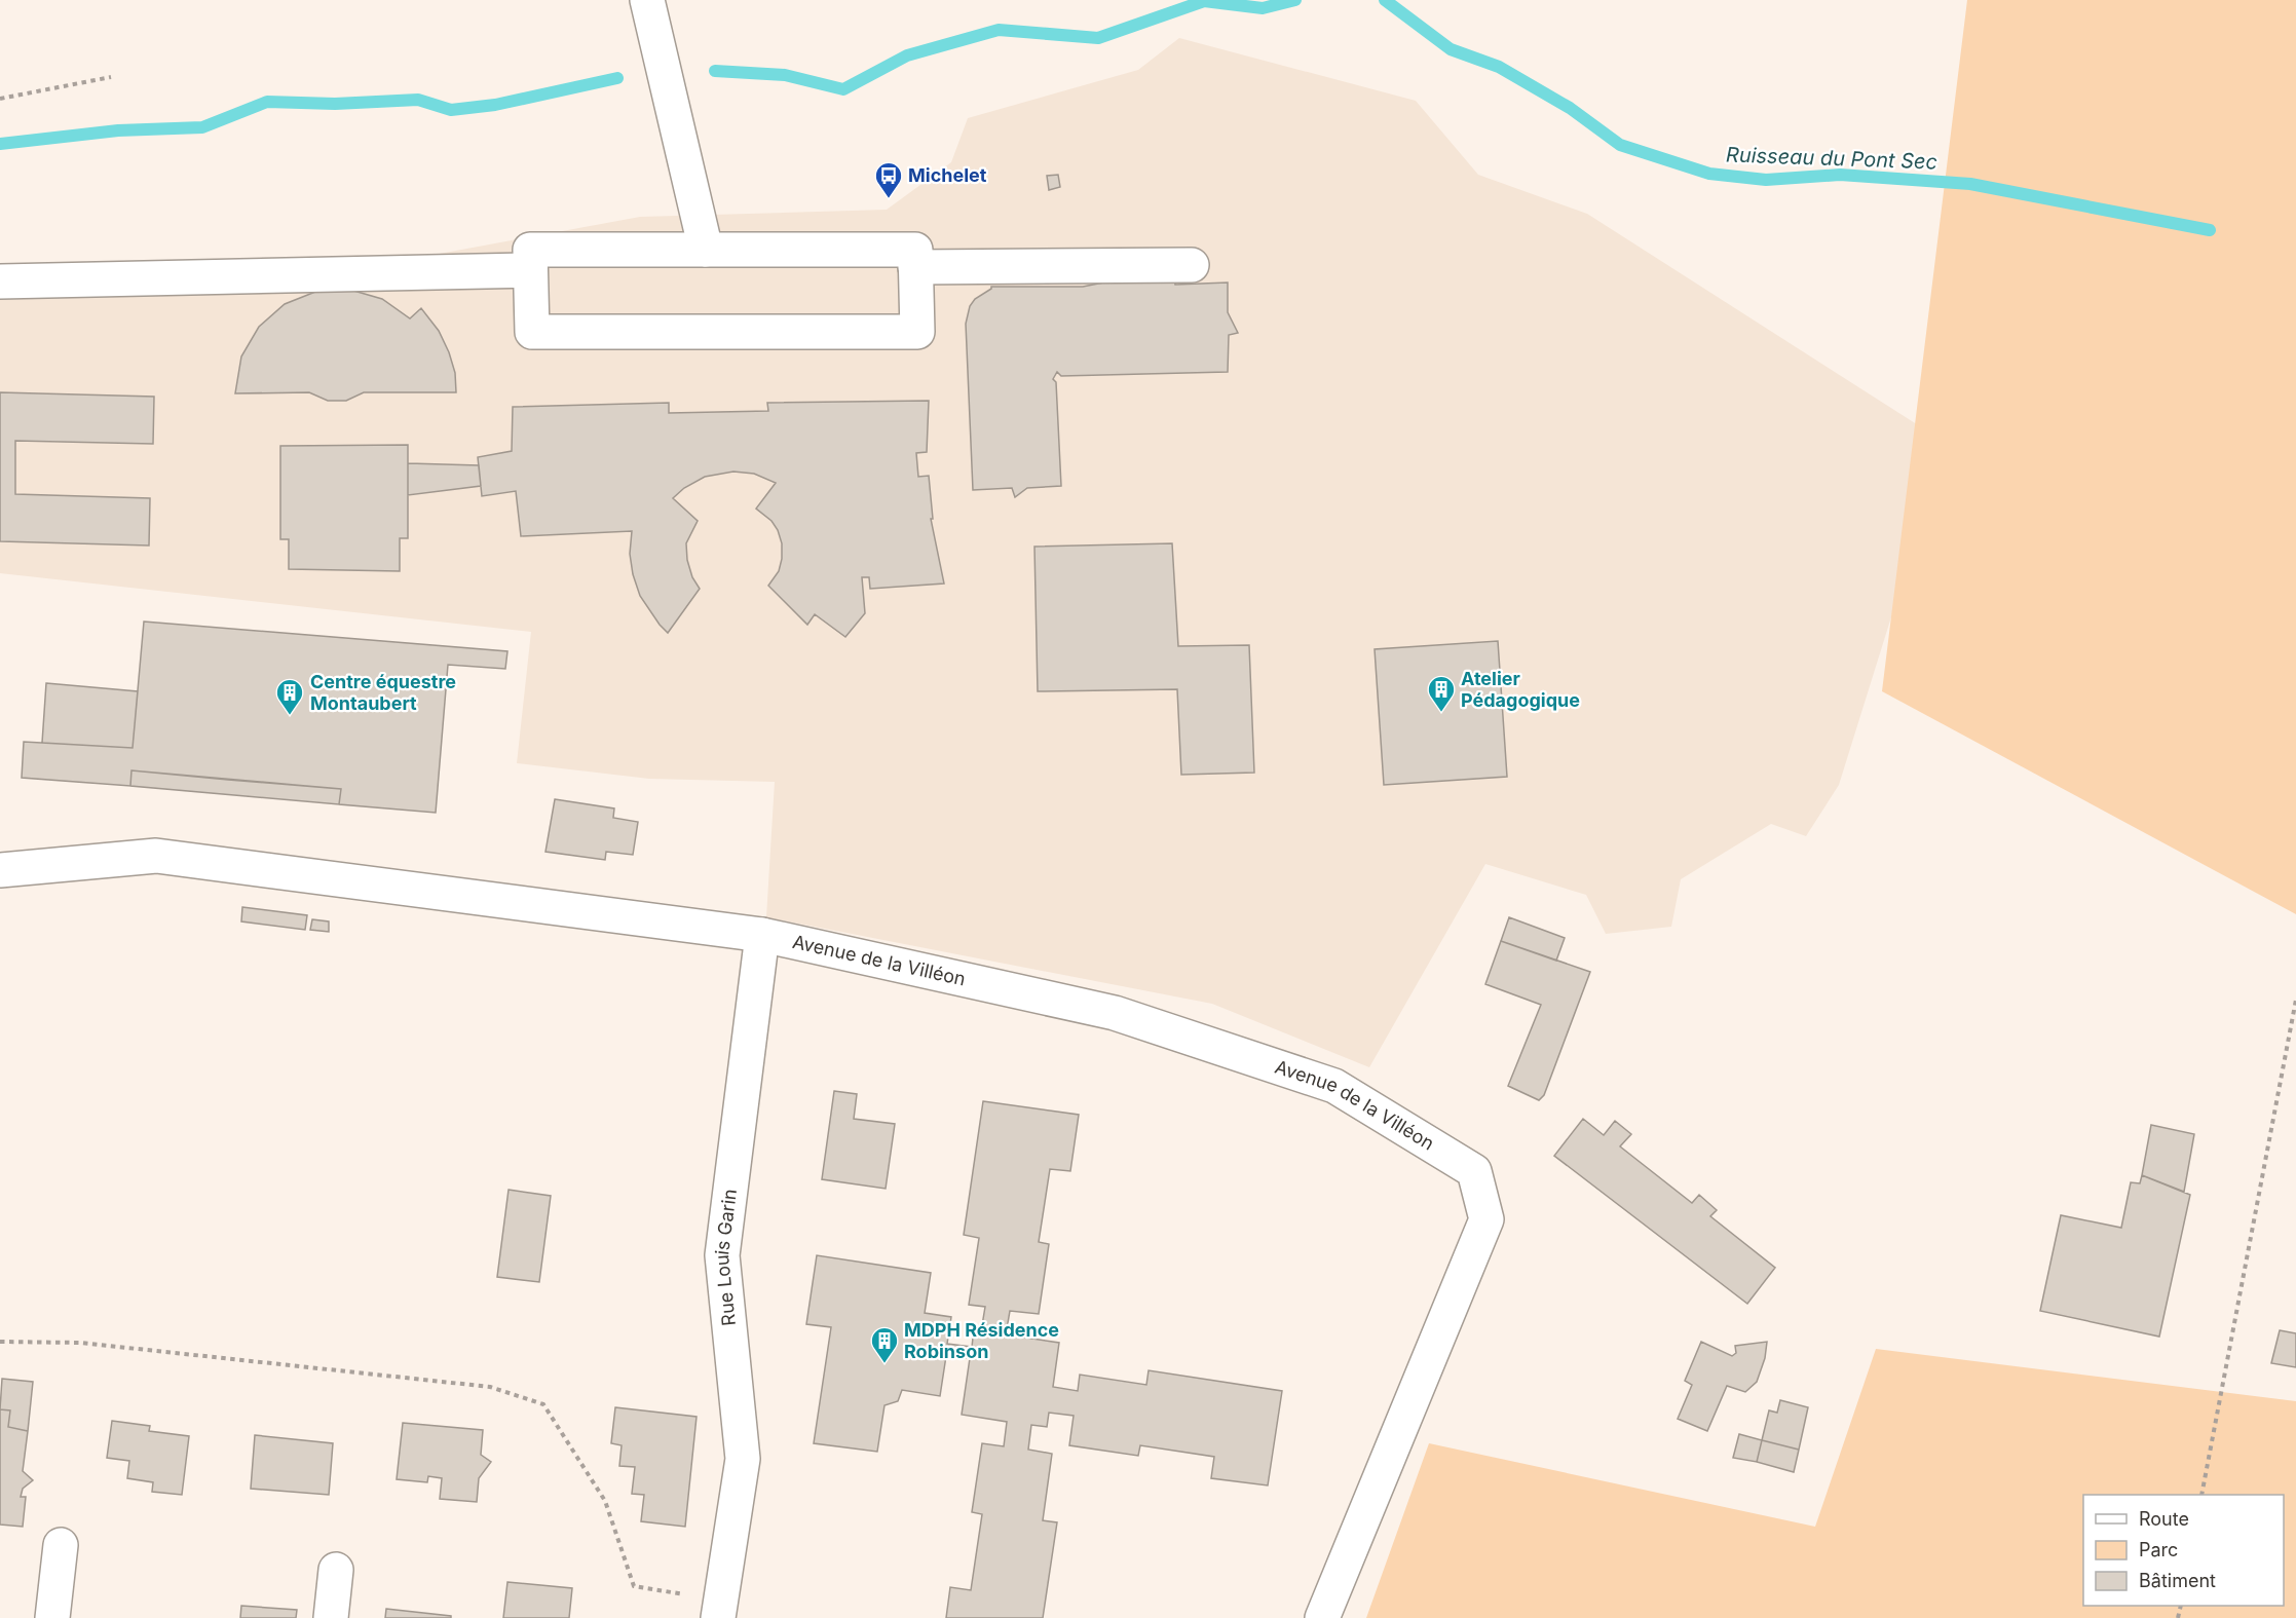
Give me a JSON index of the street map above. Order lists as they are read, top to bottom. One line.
{"streets":{"street":["Avenue de la Villéon","Rue Louis Garin"]},"crossings":[["Avenue de la Villéon","Rue Louis Garin"]],"water":["Ruisseau du Pont Sec"],"places":{"bus stop":["Michelet"],"building":["Atelier Pédagogique","Centre équestre Montaubert","MDPH Résidence Robinson"]},"legend":["Route","Parc","Bâtiment"]}
